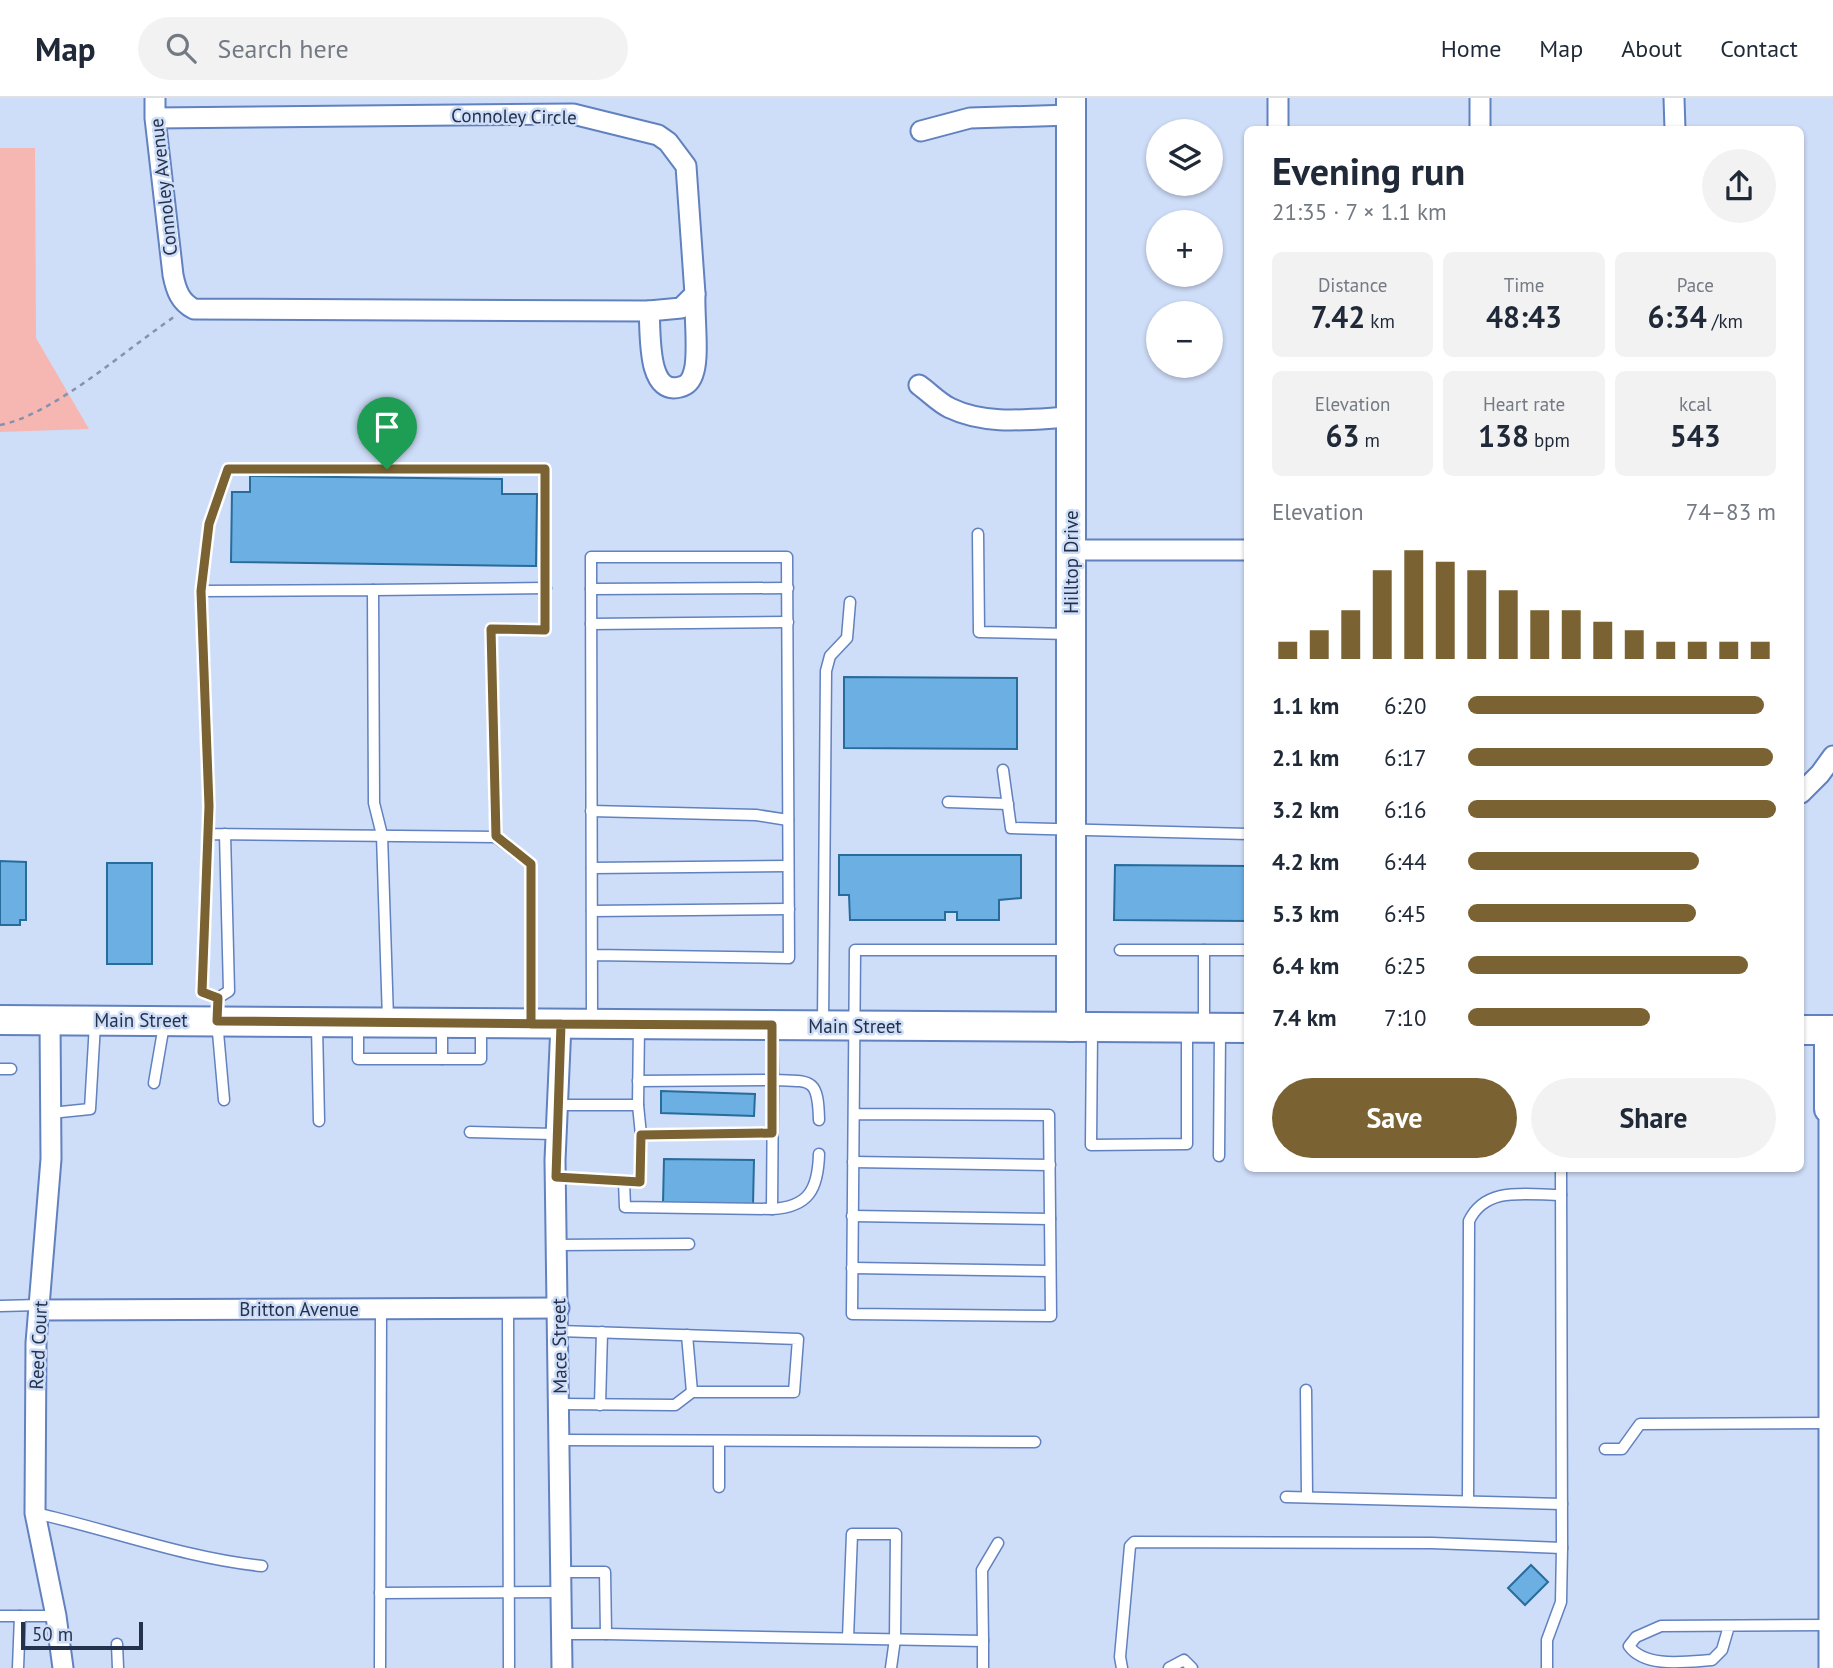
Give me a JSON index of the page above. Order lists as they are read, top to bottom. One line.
{"streets":{"main road":["Hilltop Drive","Main Street"],"street":["Connoley Circle","Connoley Avenue","Britton Avenue","Reed Court","Mace Street"]},"crossings":[["Connoley Circle","Connoley Avenue"],["Hilltop Drive","Main Street"],["Main Street","Reed Court"],["Main Street","Mace Street"],["Britton Avenue","Reed Court"],["Britton Avenue","Mace Street"]],"scale_bar":"50 m","page":{"header":"Map","search":"Search here","nav":["Home","Map","About","Contact"],"map_buttons":["+","−"],"heading":["Evening run","21:35 · 7 × 1.1 km"],"stats":[["Distance","7.42 km"],["Time","48:43"],["Pace","6:34 /km"],["Elevation","63 m"],["Heart rate","138 bpm"],["kcal","543"]],"chart":["Elevation","74–83 m"],"list":[{"name":"1.1 km","note":"6:20"},{"name":"2.1 km","note":"6:17"},{"name":"3.2 km","note":"6:16"},{"name":"4.2 km","note":"6:44"},{"name":"5.3 km","note":"6:45"},{"name":"6.4 km","note":"6:25"},{"name":"7.4 km","note":"7:10"}],"buttons":["Save","Share"],"scale":"50 m"}}
